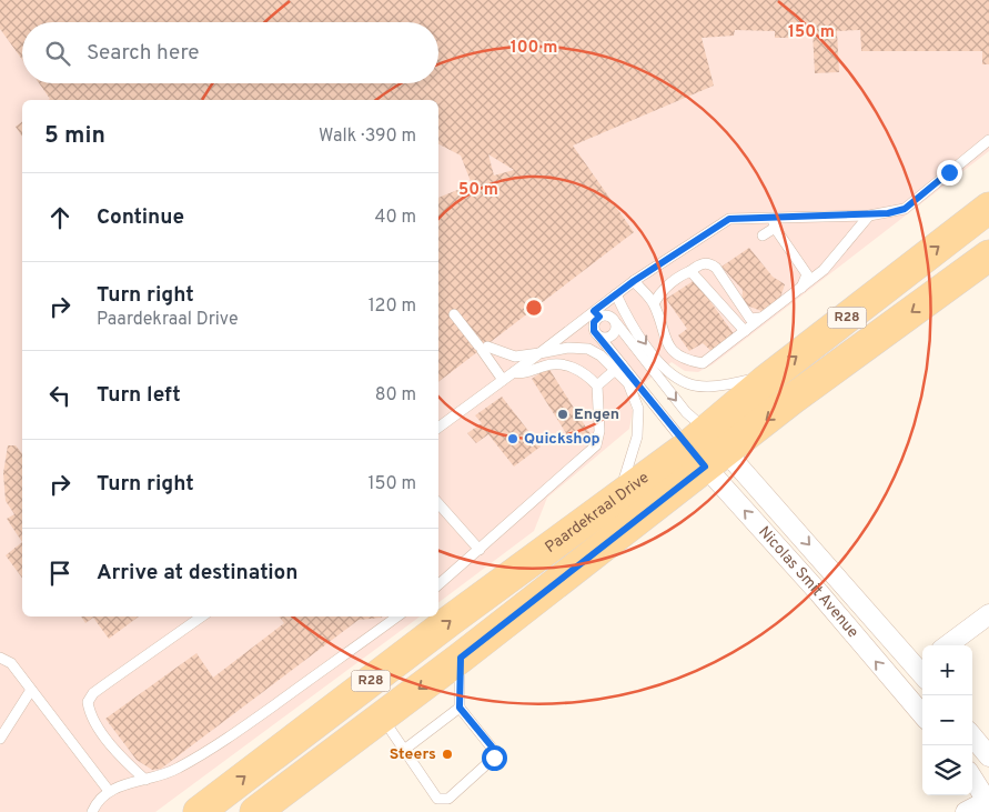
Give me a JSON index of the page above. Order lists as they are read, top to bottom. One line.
{"streets":{"main road":["R28","Paardekraal Drive"],"street":["Nicolas Smit Avenue"]},"crossings":[["Paardekraal Drive","Nicolas Smit Avenue"]],"places":["Engen","Quickshop","Steers"],"page":{"search":"Search here","heading":["5 min","Walk · 390 m"],"list":[["Continue","40 m"],["Turn right","Paardekraal Drive","120 m"],["Turn left","80 m"],["Turn right","150 m"],"Arrive at destination"],"map_buttons":["+","−"]},"rings":["150 m","100 m","50 m"]}
